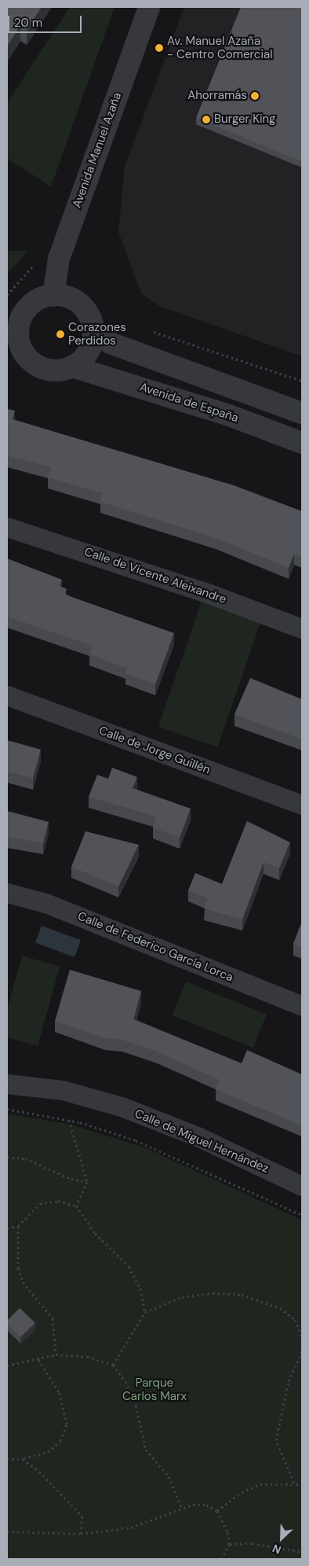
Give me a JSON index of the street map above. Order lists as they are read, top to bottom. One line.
{"streets":{"street":["Avenida Manuel Azaña","Avenida de España","Calle de Vicente Aleixandre","Calle de Jorge Guillén","Calle de Federico García Lorca","Calle de Miguel Hernández"]},"crossings":[["Avenida Manuel Azaña","Avenida de España"]],"parks":["Parque Carlos Marx"],"places":["Av. Manuel Azaña - Centro Comercial","Ahorramás","Burger King","Corazones Perdidos"],"scale_bar":"20 m","north":"bottom left"}
